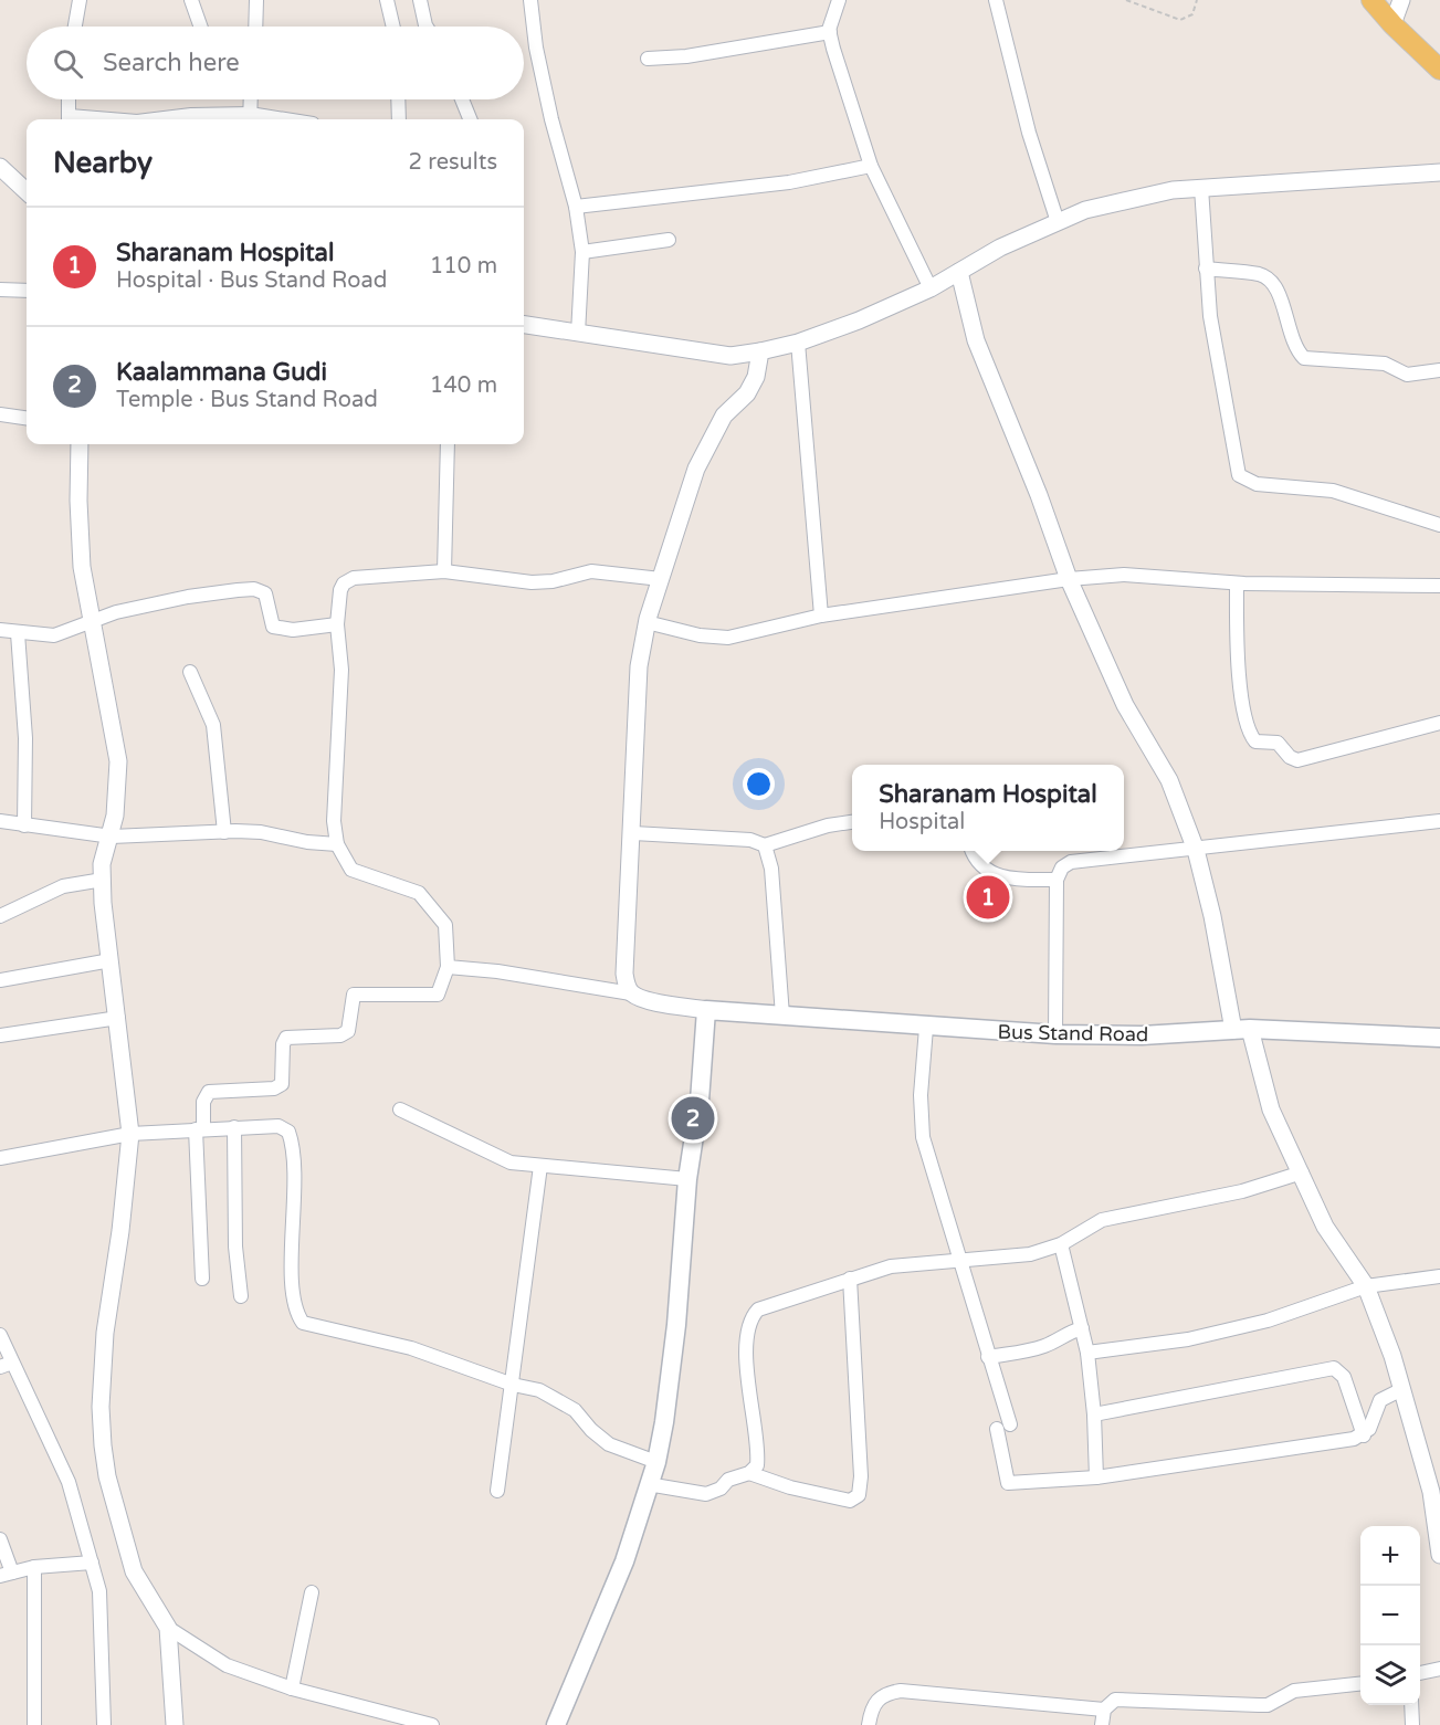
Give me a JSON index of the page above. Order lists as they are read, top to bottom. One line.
{"streets":{"main road":["Bus Stand Road"]},"page":{"search":"Search here","heading":["Nearby","2 results"],"list":[{"mark":"1","name":"Sharanam Hospital","note":"Hospital · Bus Stand Road","value":"110 m"},{"mark":"2","name":"Kaalammana Gudi","note":"Temple · Bus Stand Road","value":"140 m"}],"popup":["Sharanam Hospital","Hospital"],"pins":["1","2"],"map_buttons":["+","−"]}}
